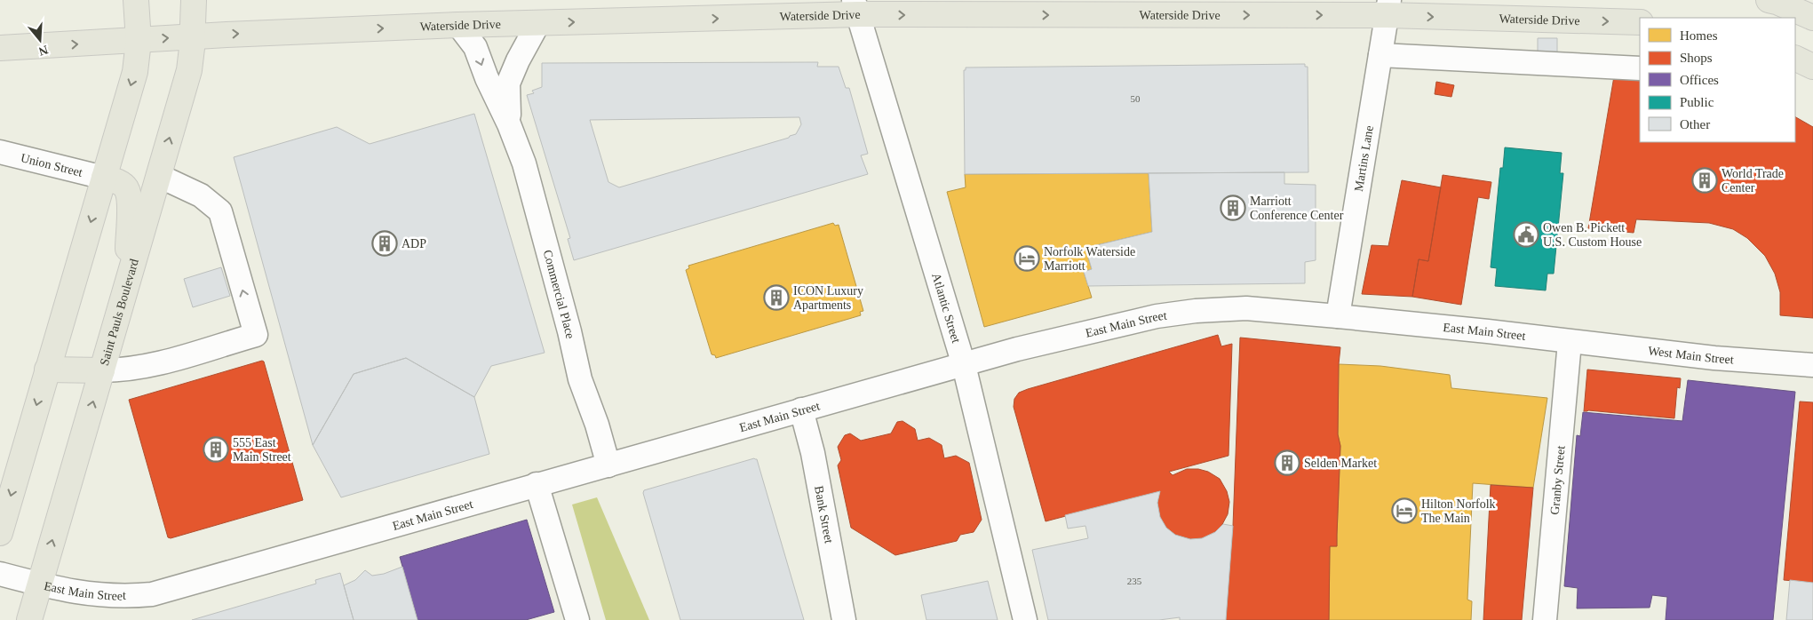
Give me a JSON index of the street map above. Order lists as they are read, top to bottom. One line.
{"streets":{"main road":["Waterside Drive","Saint Pauls Boulevard"],"street":["Martins Lane","Union Street","Commercial Place","Atlantic Street","East Main Street","West Main Street","Granby Street","Bank Street"]},"crossings":[["Waterside Drive","Martins Lane"],["Waterside Drive","Commercial Place"],["Waterside Drive","Atlantic Street"],["Waterside Drive","Saint Pauls Boulevard"],["Martins Lane","East Main Street"],["Commercial Place","East Main Street"],["Atlantic Street","East Main Street"],["Saint Pauls Boulevard","East Main Street"],["East Main Street","West Main Street"],["East Main Street","Granby Street"],["East Main Street","Bank Street"],["West Main Street","Granby Street"]],"one_way":["Waterside Drive"],"places":{"building":["World Trade Center","Marriott Conference Center","ADP","ICON Luxury Apartments","555 East Main Street","Selden Market"],"public building":["Owen B. Pickett U.S. Custom House"],"hotel":["Norfolk Waterside Marriott","Hilton Norfolk The Main"]},"house_numbers":["50","235"],"legend":["Homes","Shops","Offices","Public","Other"],"north":"bottom"}
